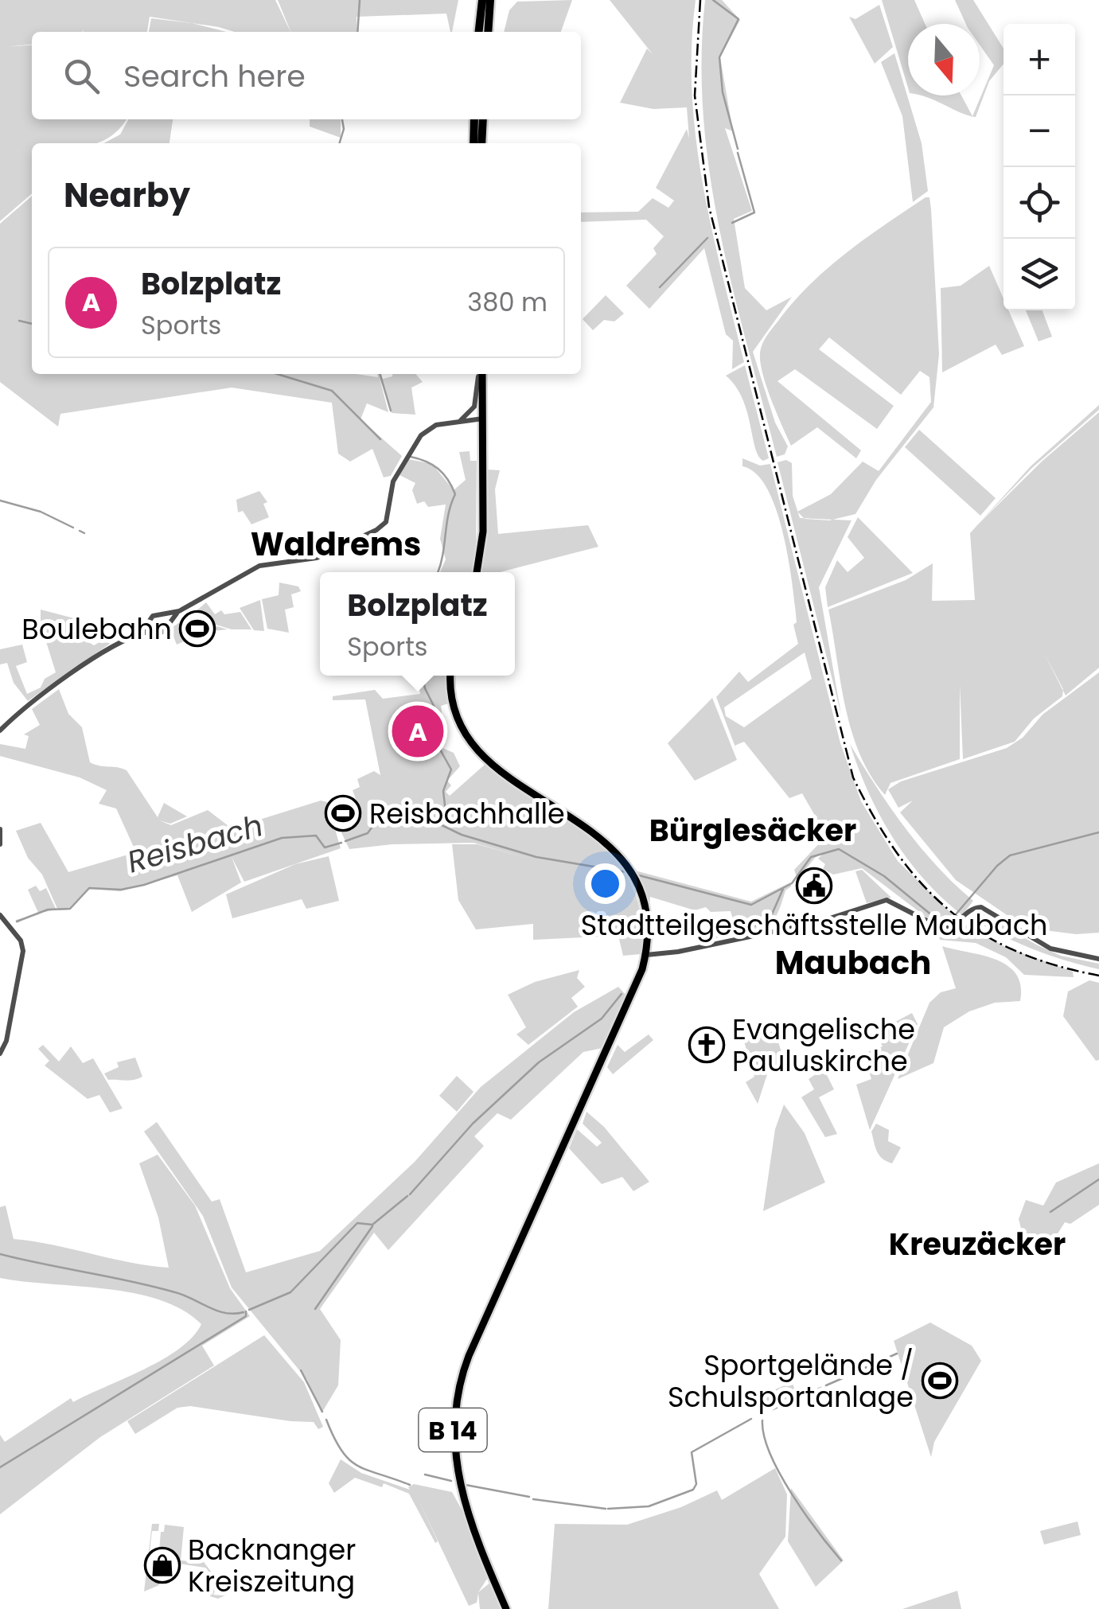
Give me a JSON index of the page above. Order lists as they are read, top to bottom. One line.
{"streets":{"main road":["B 14"]},"districts":["Waldrems","Bürglesäcker","Maubach","Kreuzäcker"],"water":["Reisbach"],"places":{"sports":["Boulebahn","Reisbachhalle","Sportgelände / Schulsportanlage"],"public building":["Stadtteilgeschäftsstelle Maubach"],"church":["Evangelische Pauluskirche"],"shop":["Backnanger Kreiszeitung"]},"north":"bottom","page":{"map_buttons":["+","−"],"search":"Search here","heading":"Nearby","list":[{"mark":"A","name":"Bolzplatz","note":"Sports","value":"380 m"}],"popup":["Bolzplatz","Sports"],"pins":"A"}}
